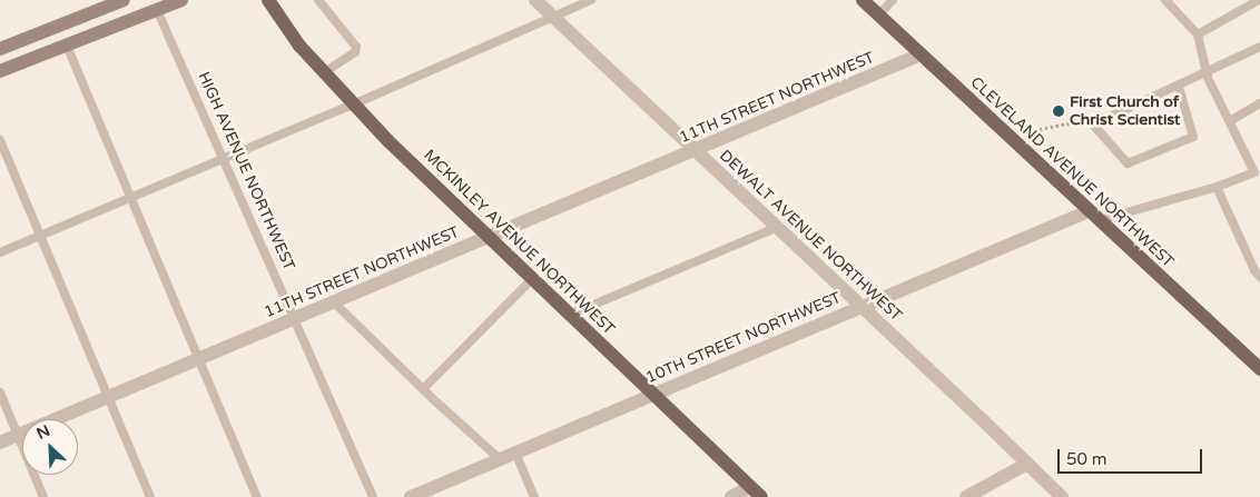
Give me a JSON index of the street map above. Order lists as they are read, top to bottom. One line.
{"streets":{"main road":["CLEVELAND AVENUE NORTHWEST","MCKINLEY AVENUE NORTHWEST"],"street":["11TH STREET NORTHWEST","DEWALT AVENUE NORTHWEST","10TH STREET NORTHWEST"],"lane":["HIGH AVENUE NORTHWEST"]},"crossings":[["11TH STREET NORTHWEST","HIGH AVENUE NORTHWEST"],["11TH STREET NORTHWEST","CLEVELAND AVENUE NORTHWEST"],["11TH STREET NORTHWEST","DEWALT AVENUE NORTHWEST"],["11TH STREET NORTHWEST","MCKINLEY AVENUE NORTHWEST"],["CLEVELAND AVENUE NORTHWEST","10TH STREET NORTHWEST"],["DEWALT AVENUE NORTHWEST","10TH STREET NORTHWEST"],["MCKINLEY AVENUE NORTHWEST","10TH STREET NORTHWEST"]],"places":["First Church of Christ Scientist"],"scale_bar":"50 m","north":"top left"}
